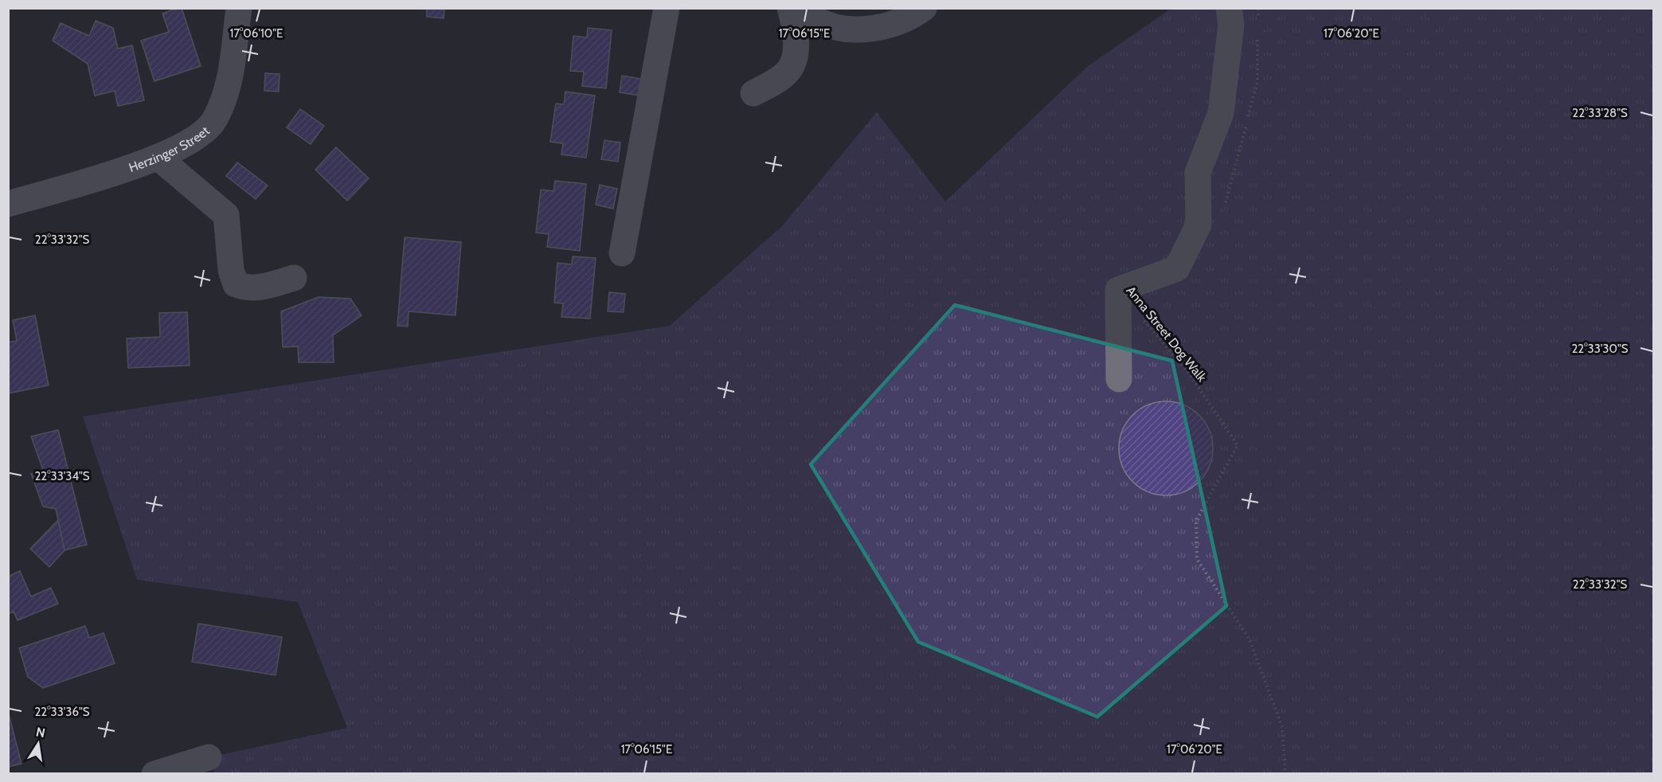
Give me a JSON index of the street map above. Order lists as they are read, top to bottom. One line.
{"streets":{"street":["Herzinger Street"],"path":["Anna Street Dog Walk"]},"north":"top","coordinates":["17°06'10\"E","17°06'15\"E","17°06'20\"E","22°33'28\"S","22°33'32\"S","22°33'30\"S","22°33'34\"S","22°33'36\"S"]}
